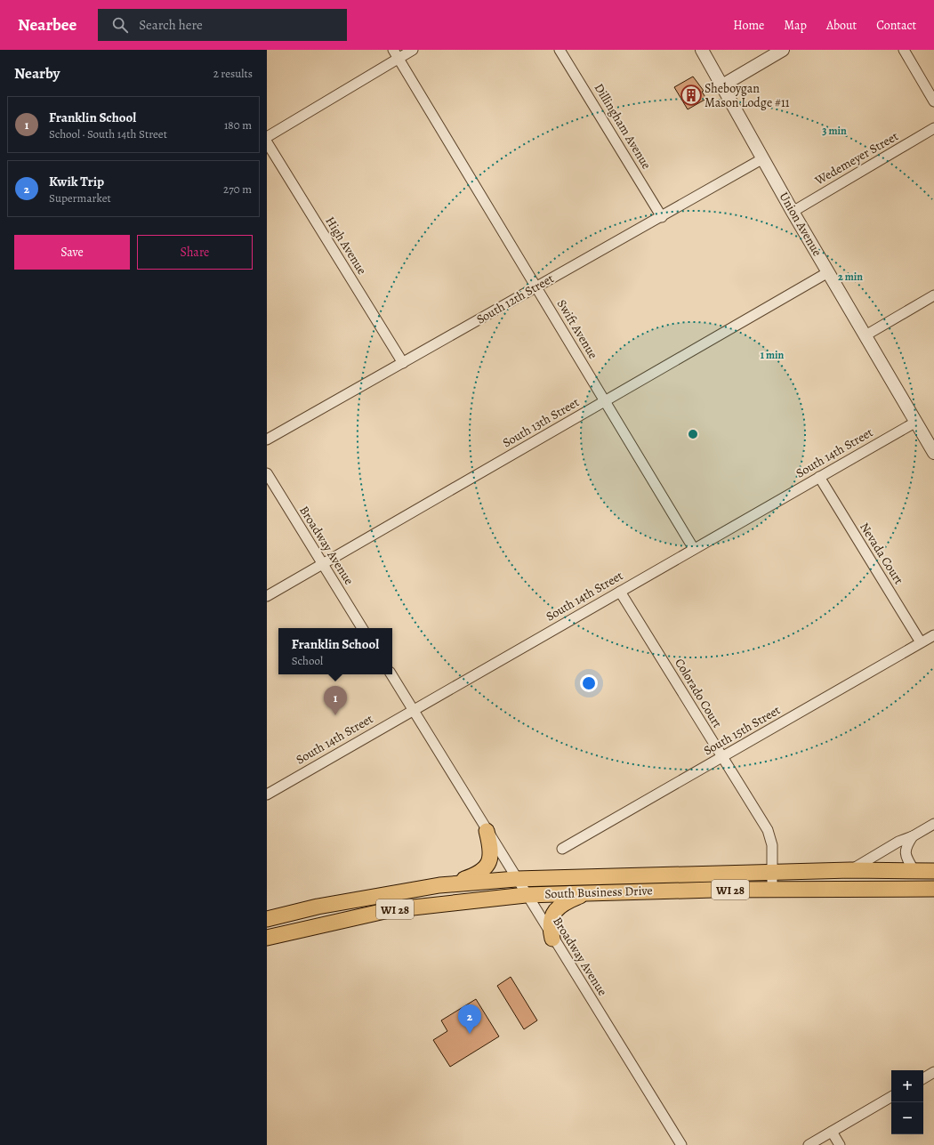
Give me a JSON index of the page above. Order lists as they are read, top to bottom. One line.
{"streets":{"main road":["WI 28","South Business Drive"],"street":["Dillingham Avenue","Wedemeyer Street","Union Avenue","High Avenue","South 12th Street","Swift Avenue","South 13th Street","South 14th Street","Broadway Avenue","Nevada Court","Colorado Court","South 15th Street"]},"crossings":[["Dillingham Avenue","South 12th Street"],["Wedemeyer Street","Union Avenue"],["Union Avenue","South 12th Street"],["Union Avenue","South 13th Street"],["Union Avenue","South 14th Street"],["High Avenue","South 12th Street"],["South 12th Street","Swift Avenue"],["Swift Avenue","South 13th Street"],["Swift Avenue","South 14th Street"],["South 13th Street","Broadway Avenue"],["South 14th Street","Broadway Avenue"],["South 14th Street","Nevada Court"],["South 14th Street","Colorado Court"],["Broadway Avenue","South Business Drive"],["Nevada Court","South 15th Street"],["Colorado Court","South 15th Street"],["Colorado Court","South Business Drive"]],"places":{"building":["Sheboygan Mason Lodge #11"]},"page":{"header":"Nearbee","search":"Search here","nav":["Home","Map","About","Contact"],"heading":["Nearby","2 results"],"list":[{"mark":"1","name":"Franklin School","note":"School · South 14th Street","value":"180 m"},{"mark":"2","name":"Kwik Trip","note":"Supermarket","value":"270 m"}],"buttons":["Save","Share"],"popup":["Franklin School","School"],"pins":["1","2"],"map_buttons":["+","−"]},"rings":["3 min","2 min","1 min"]}
